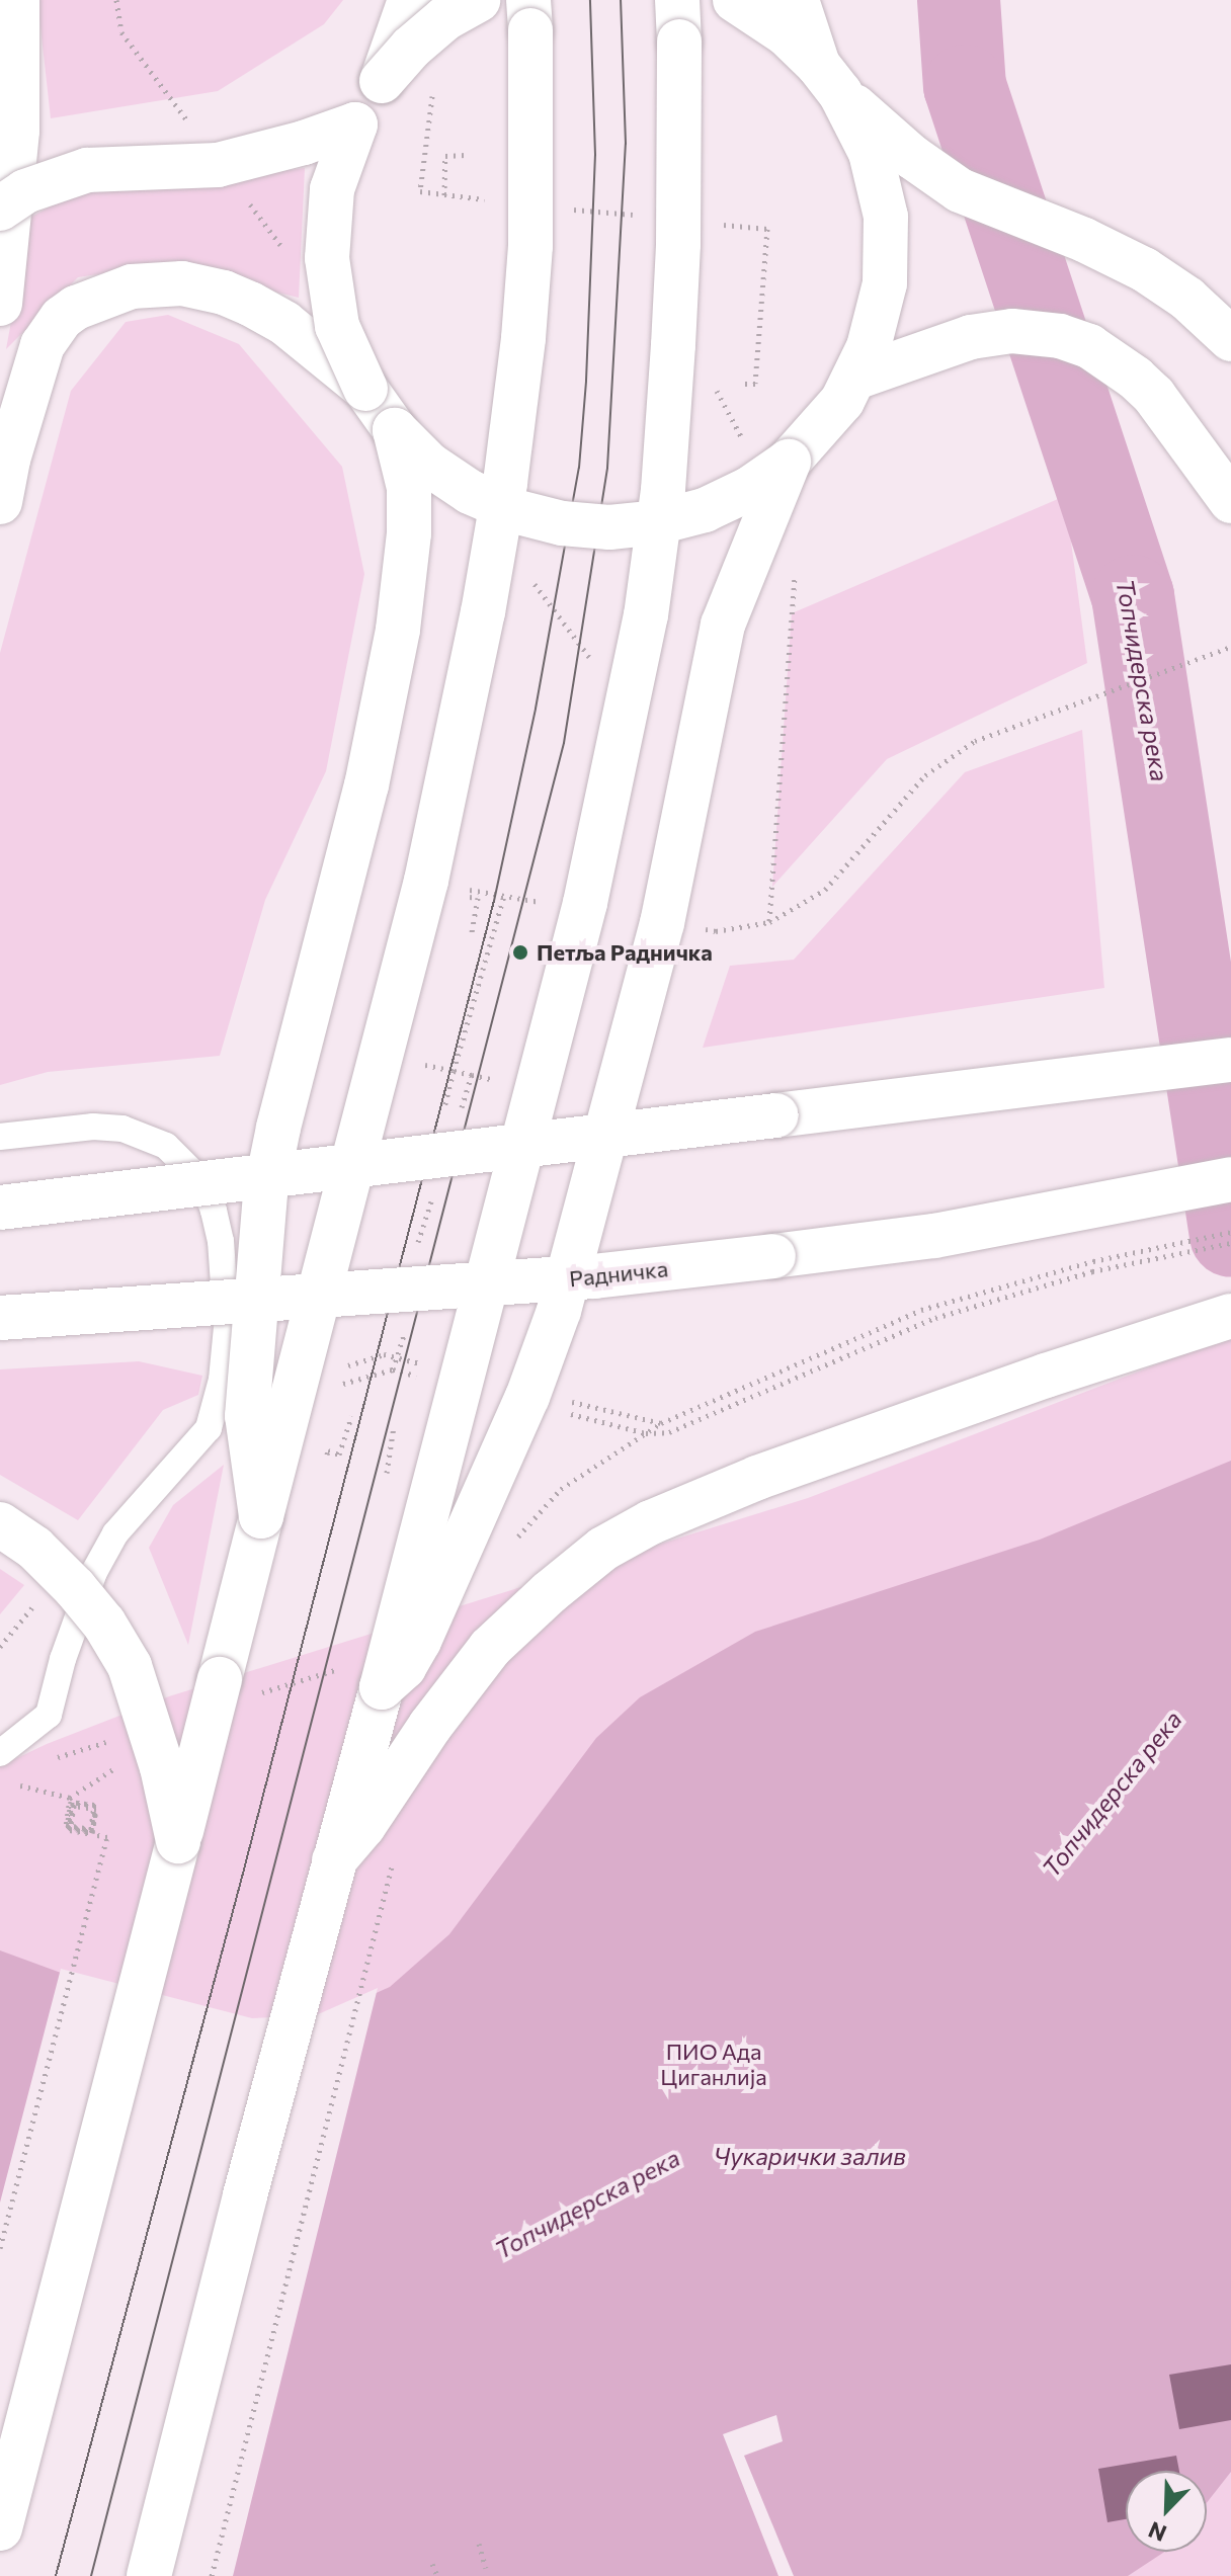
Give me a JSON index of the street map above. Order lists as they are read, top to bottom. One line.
{"streets":{"main road":["Радничка"]},"water":["Топчидерска река","Чукарички залив"],"parks":["ПИО Ада Циганлија"],"places":["Петља Радничка"],"north":"bottom left"}
